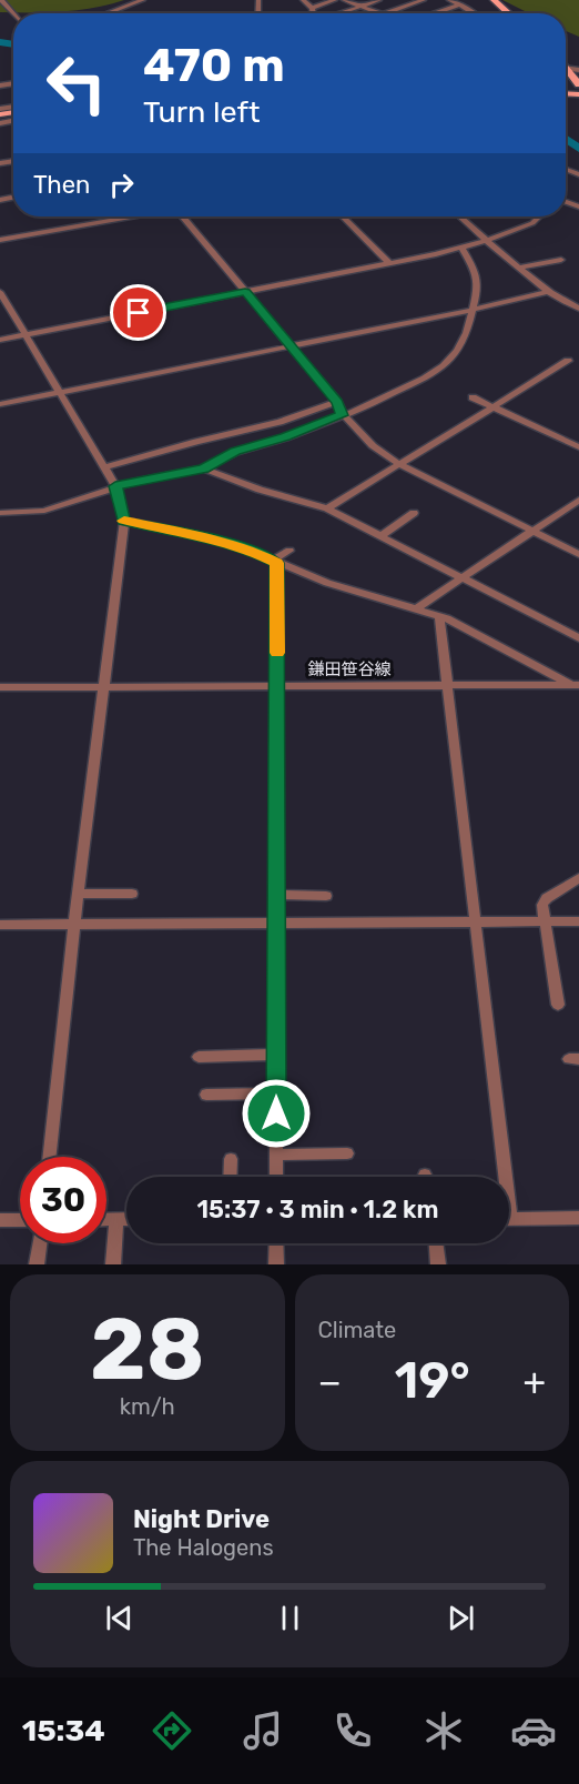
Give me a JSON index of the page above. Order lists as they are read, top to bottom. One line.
{"streets":{"street":["鎌田笹谷線"]},"page":{"turn":["470 m","Turn left"],"then":"Then","limit":"30","trip":"15:37 · 3 min · 1.2 km","tile":[["28","km/h"],"Climate"],"heat":["−","19°","+"],"song":["Night Drive","The Halogens"],"tabs":"15:34"}}
